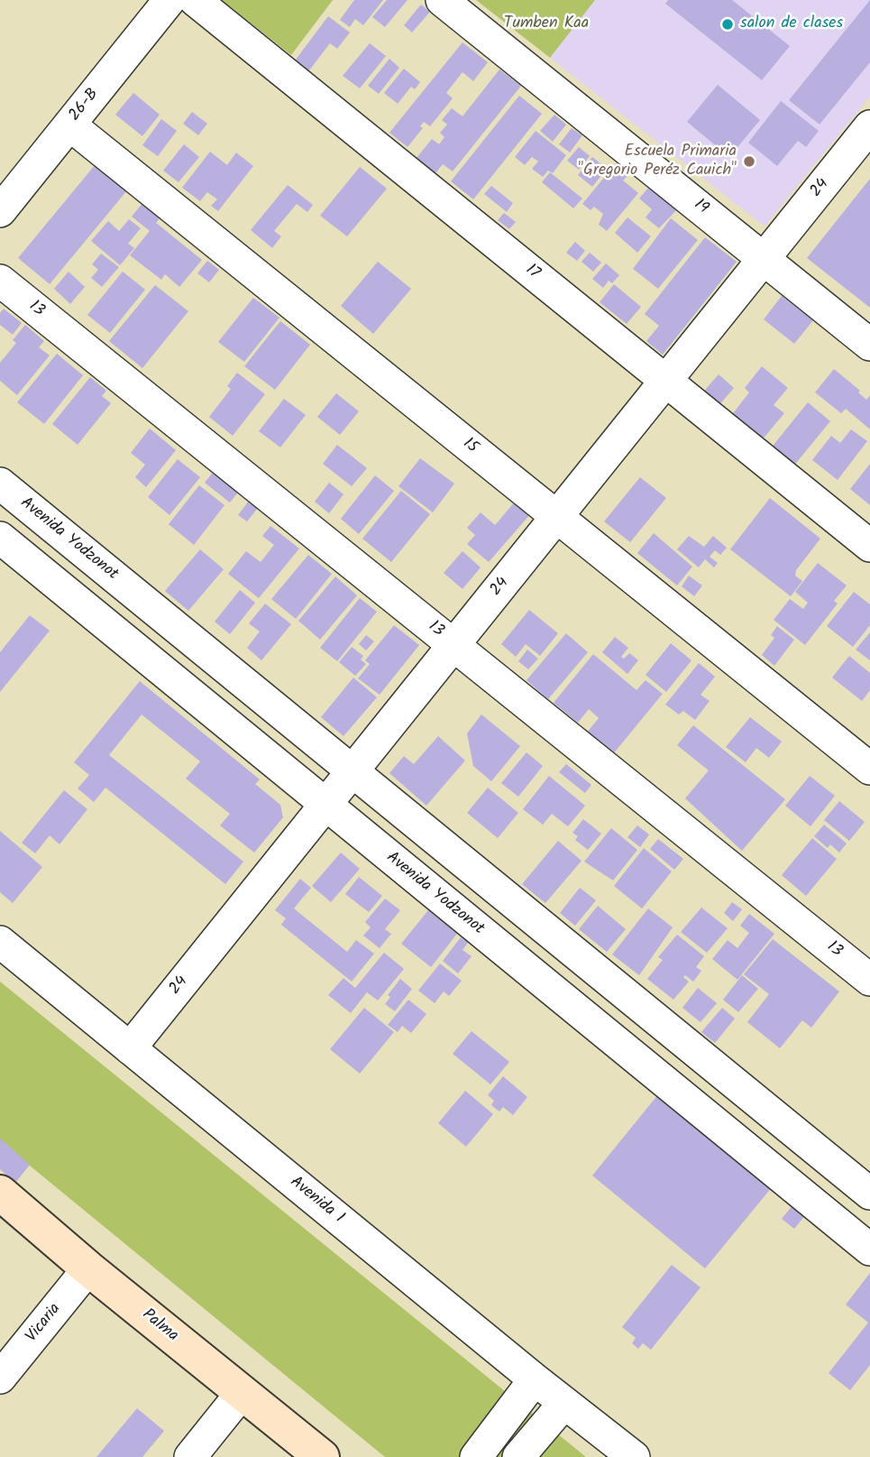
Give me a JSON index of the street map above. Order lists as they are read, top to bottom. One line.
{"streets":{"street":["26-B","24","19","17","13","15","Avenida Yodzonot","Avenida 1","Vicaria","Palma"]},"crossings":[["26-B","15"],["24","19"],["24","17"],["24","13"],["24","15"],["24","Avenida Yodzonot"],["24","Avenida 1"],["Vicaria","Palma"]],"parks":["Tumben Kaa"],"places":["salon de clases","Escuela Primaria \"Gregorio Peréz Cauich\""]}
